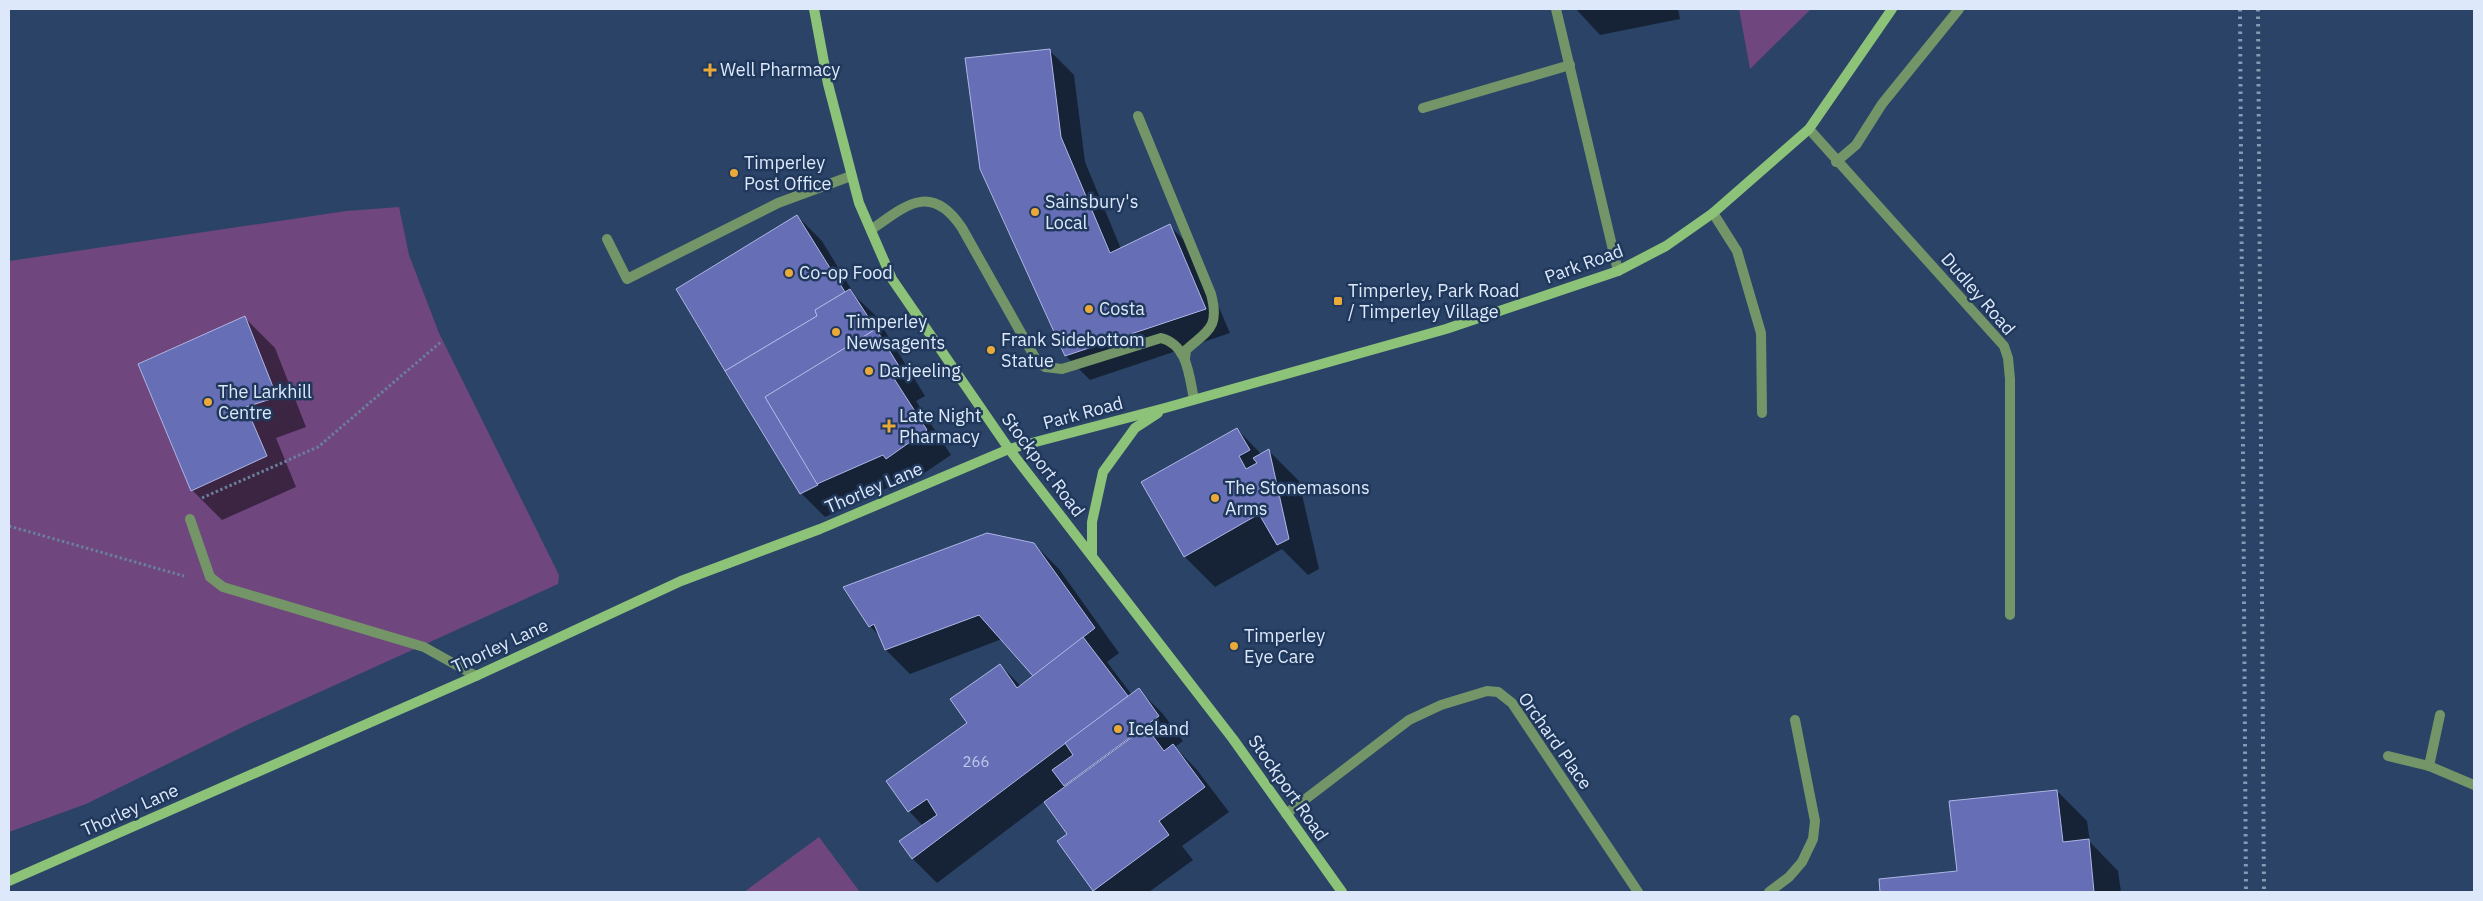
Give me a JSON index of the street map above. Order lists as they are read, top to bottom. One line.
{"streets":{"main road":["Park Road","Stockport Road","Thorley Lane"],"street":["Dudley Road","Orchard Place"]},"crossings":[["Park Road","Dudley Road"],["Park Road","Stockport Road"],["Park Road","Thorley Lane"],["Stockport Road","Thorley Lane"],["Stockport Road","Orchard Place"]],"places":{"health":["Well Pharmacy","Late Night Pharmacy"],"other":["Timperley Post Office","Sainsbury's Local","Co-op Food","Costa","Timperley Newsagents","Frank Sidebottom Statue","Darjeeling","The Larkhill Centre","The Stonemasons Arms","Timperley Eye Care","Iceland"],"transit":["Timperley, Park Road / Timperley Village"]},"house_numbers":["266"]}
